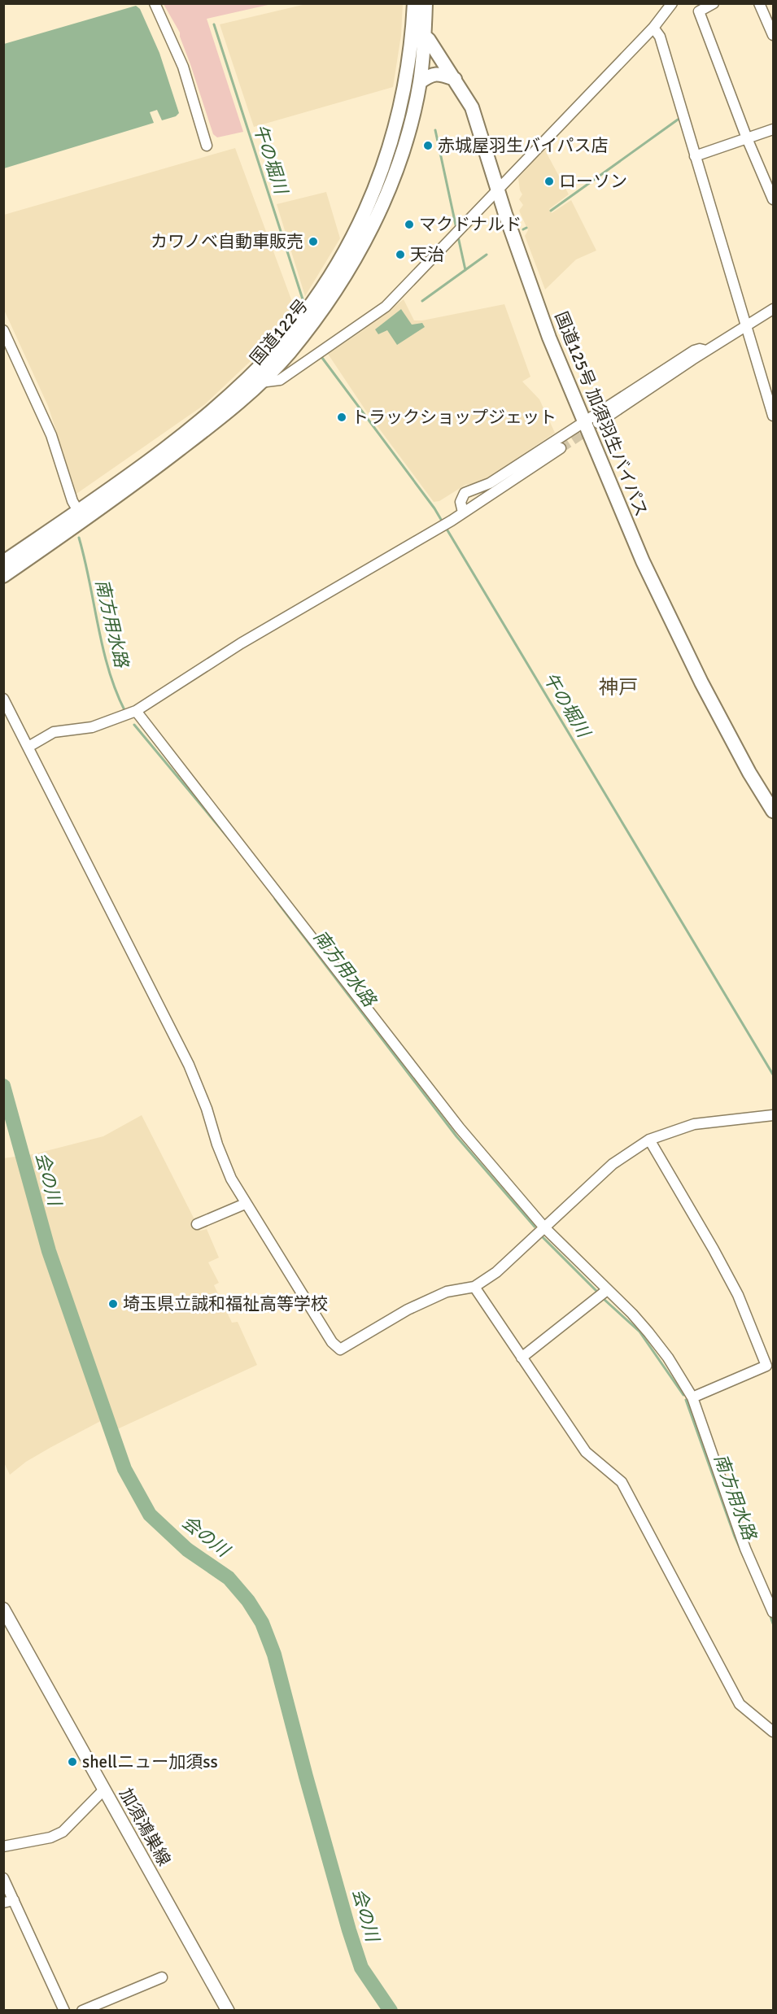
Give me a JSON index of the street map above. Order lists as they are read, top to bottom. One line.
{"streets":{"highway":["国道122号","国道125号 加須羽生バイパス"],"main road":["加須鴻巣線"]},"crossings":[["国道122号","国道125号 加須羽生バイパス"]],"districts":["神戸"],"water":["午の堀川","南方用水路","会の川"],"places":["赤城屋羽生バイパス店","ローソン","マクドナルド","カワノベ自動車販売","天治","トラックショップジェット","埼玉県立誠和福祉高等学校","shellニュー加須ss"]}
